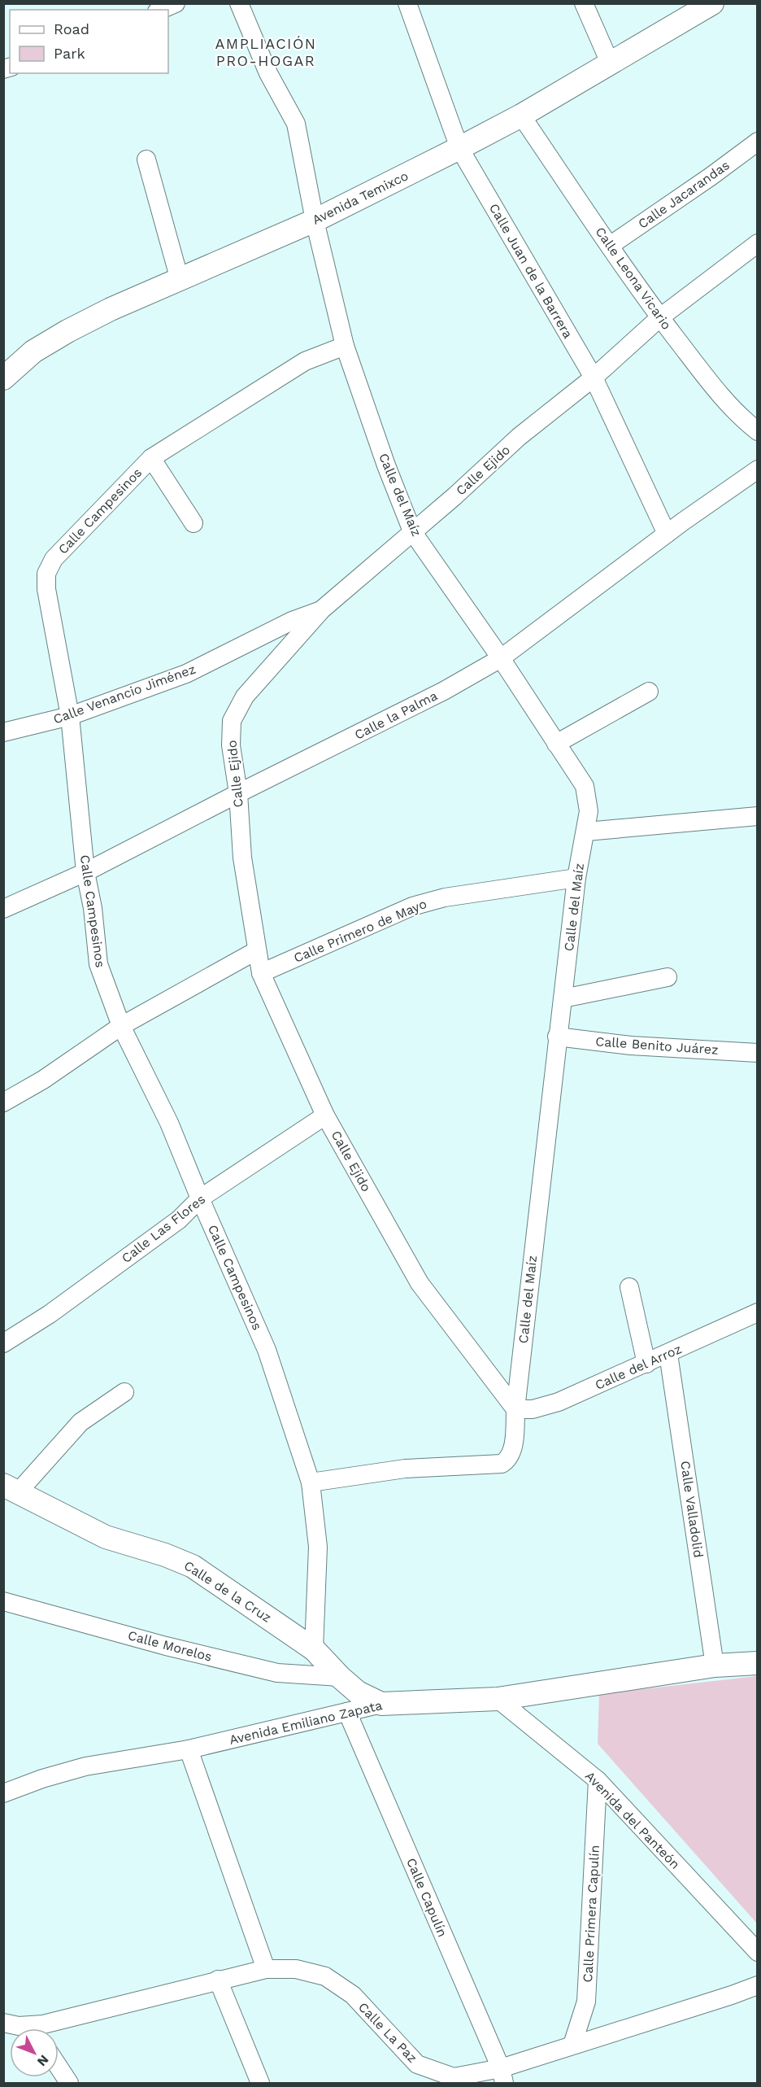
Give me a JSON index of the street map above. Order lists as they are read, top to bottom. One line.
{"streets":{"main road":["Avenida Temixco","Calle de la Cruz","Avenida Emiliano Zapata"],"street":["Calle Jacarandas","Calle Juan de la Barrera","Calle Leona Vicario","Calle Ejido","Calle del Maíz","Calle Campesinos","Calle Venancio Jiménez","Calle la Palma","Calle Primero de Mayo","Calle Benito Juárez","Calle Las Flores","Calle del Arroz","Calle Valladolid","Calle Morelos","Avenida del Panteón","Calle Capulín","Calle Primera Capulín","Calle La Paz"]},"crossings":[["Calle Jacarandas","Calle Leona Vicario"],["Avenida Temixco","Calle Juan de la Barrera"],["Avenida Temixco","Calle Leona Vicario"],["Avenida Temixco","Calle del Maíz"],["Calle Juan de la Barrera","Calle Ejido"],["Calle Juan de la Barrera","Calle la Palma"],["Calle Leona Vicario","Calle Ejido"],["Calle Ejido","Calle del Maíz"],["Calle Ejido","Calle Venancio Jiménez"],["Calle Ejido","Calle la Palma"],["Calle Ejido","Calle Primero de Mayo"],["Calle Ejido","Calle Las Flores"],["Calle Ejido","Calle del Arroz"],["Calle del Maíz","Calle Campesinos"],["Calle del Maíz","Calle la Palma"],["Calle del Maíz","Calle Primero de Mayo"],["Calle del Maíz","Calle Benito Juárez"],["Calle del Maíz","Calle del Arroz"],["Calle Campesinos","Calle Venancio Jiménez"],["Calle Campesinos","Calle la Palma"],["Calle Campesinos","Calle Las Flores"],["Calle Campesinos","Calle de la Cruz"],["Calle del Arroz","Calle Valladolid"],["Calle Valladolid","Avenida Emiliano Zapata"],["Calle de la Cruz","Calle Morelos"],["Calle de la Cruz","Avenida Emiliano Zapata"],["Avenida Emiliano Zapata","Avenida del Panteón"],["Avenida Emiliano Zapata","Calle Capulín"],["Avenida del Panteón","Calle Primera Capulín"],["Calle Capulín","Calle La Paz"],["Calle Primera Capulín","Calle La Paz"]],"districts":["AMPLIACIÓN PRO-HOGAR"],"legend":["Road","Park"],"north":"bottom right"}
